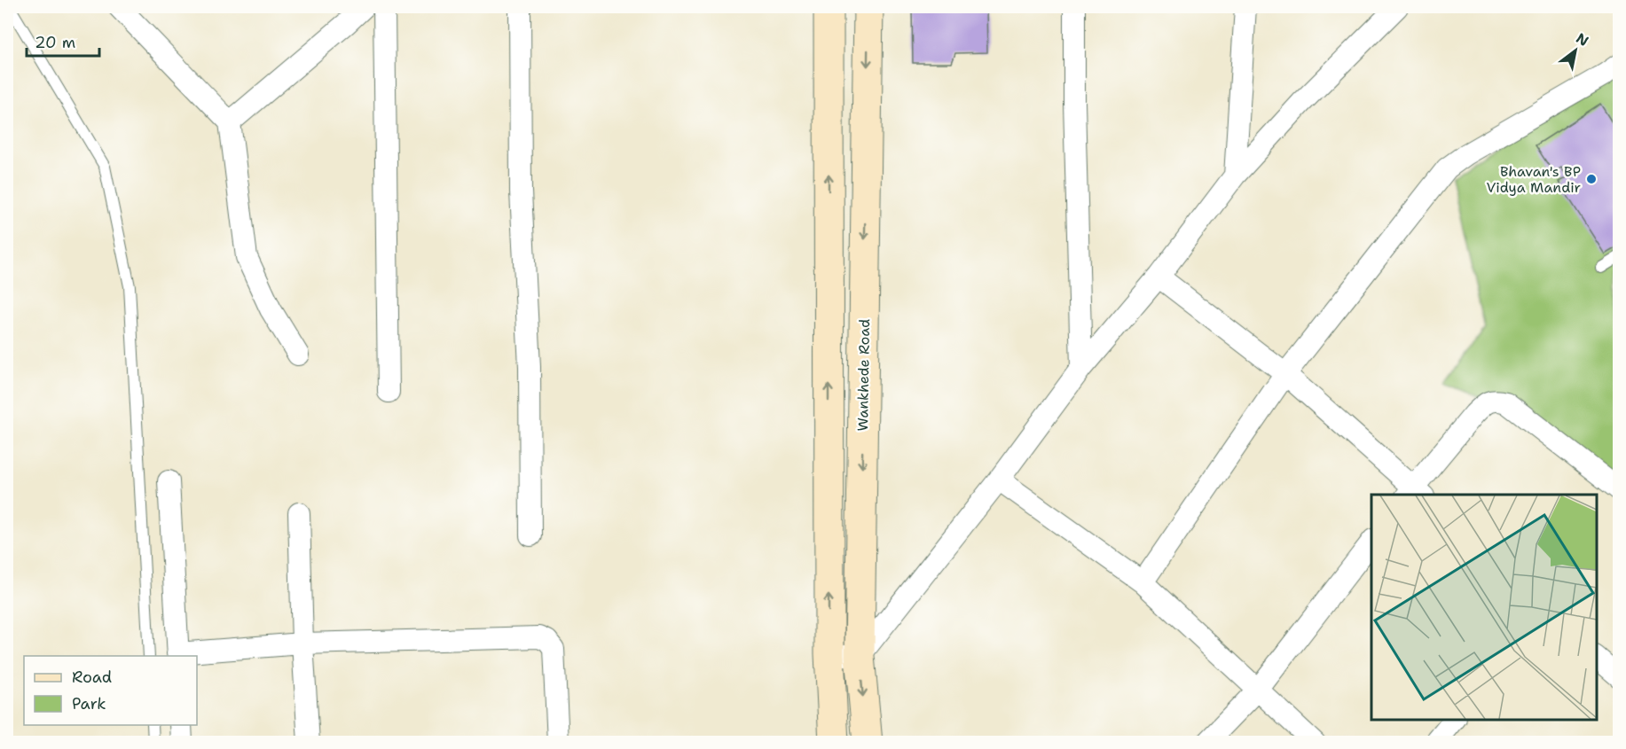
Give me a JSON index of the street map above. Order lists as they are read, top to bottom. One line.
{"streets":{"main road":["Wankhede Road"]},"places":["Bhavan's BP Vidya Mandir"],"legend":["Road","Park"],"scale_bar":"20 m","north":"top right"}
